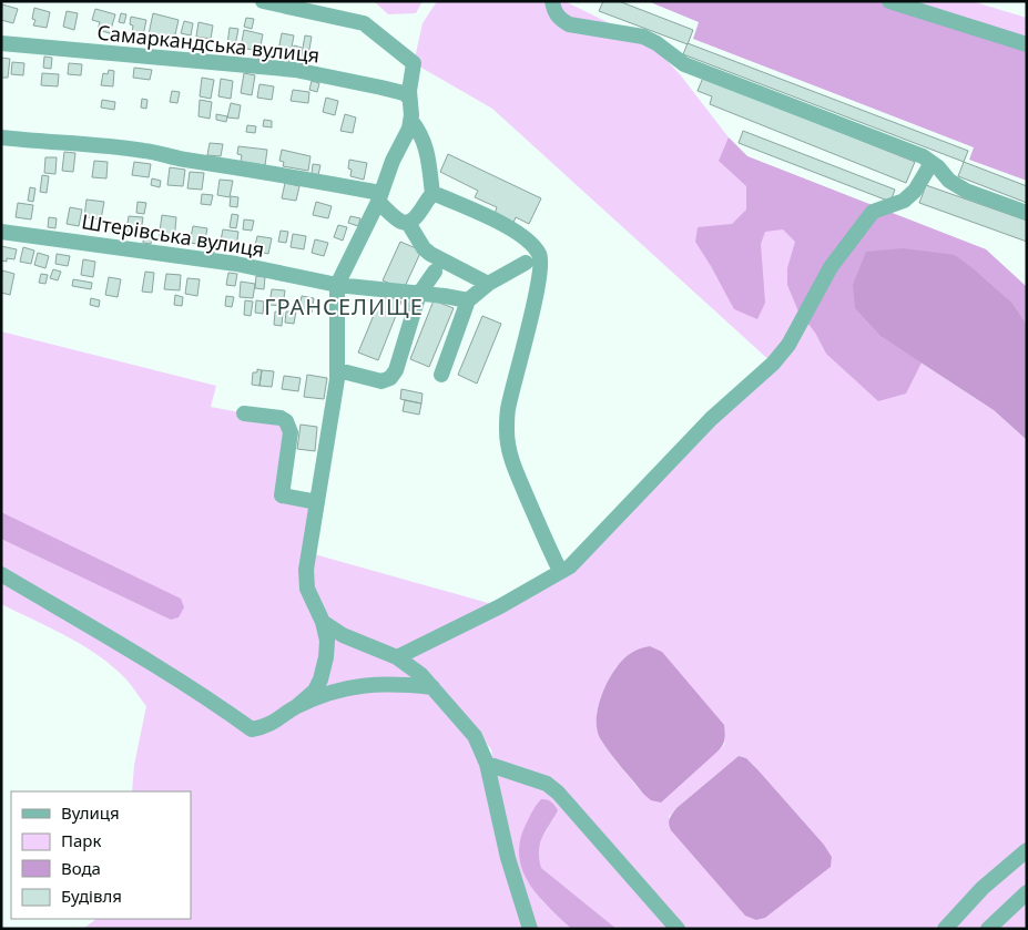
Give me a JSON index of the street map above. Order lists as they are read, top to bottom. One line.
{"streets":{"street":["Самаркандська вулиця","Штерівська вулиця"]},"districts":["ГРАНСЕЛИЩЕ"],"legend":["Вулиця","Парк","Вода","Будівля"]}
